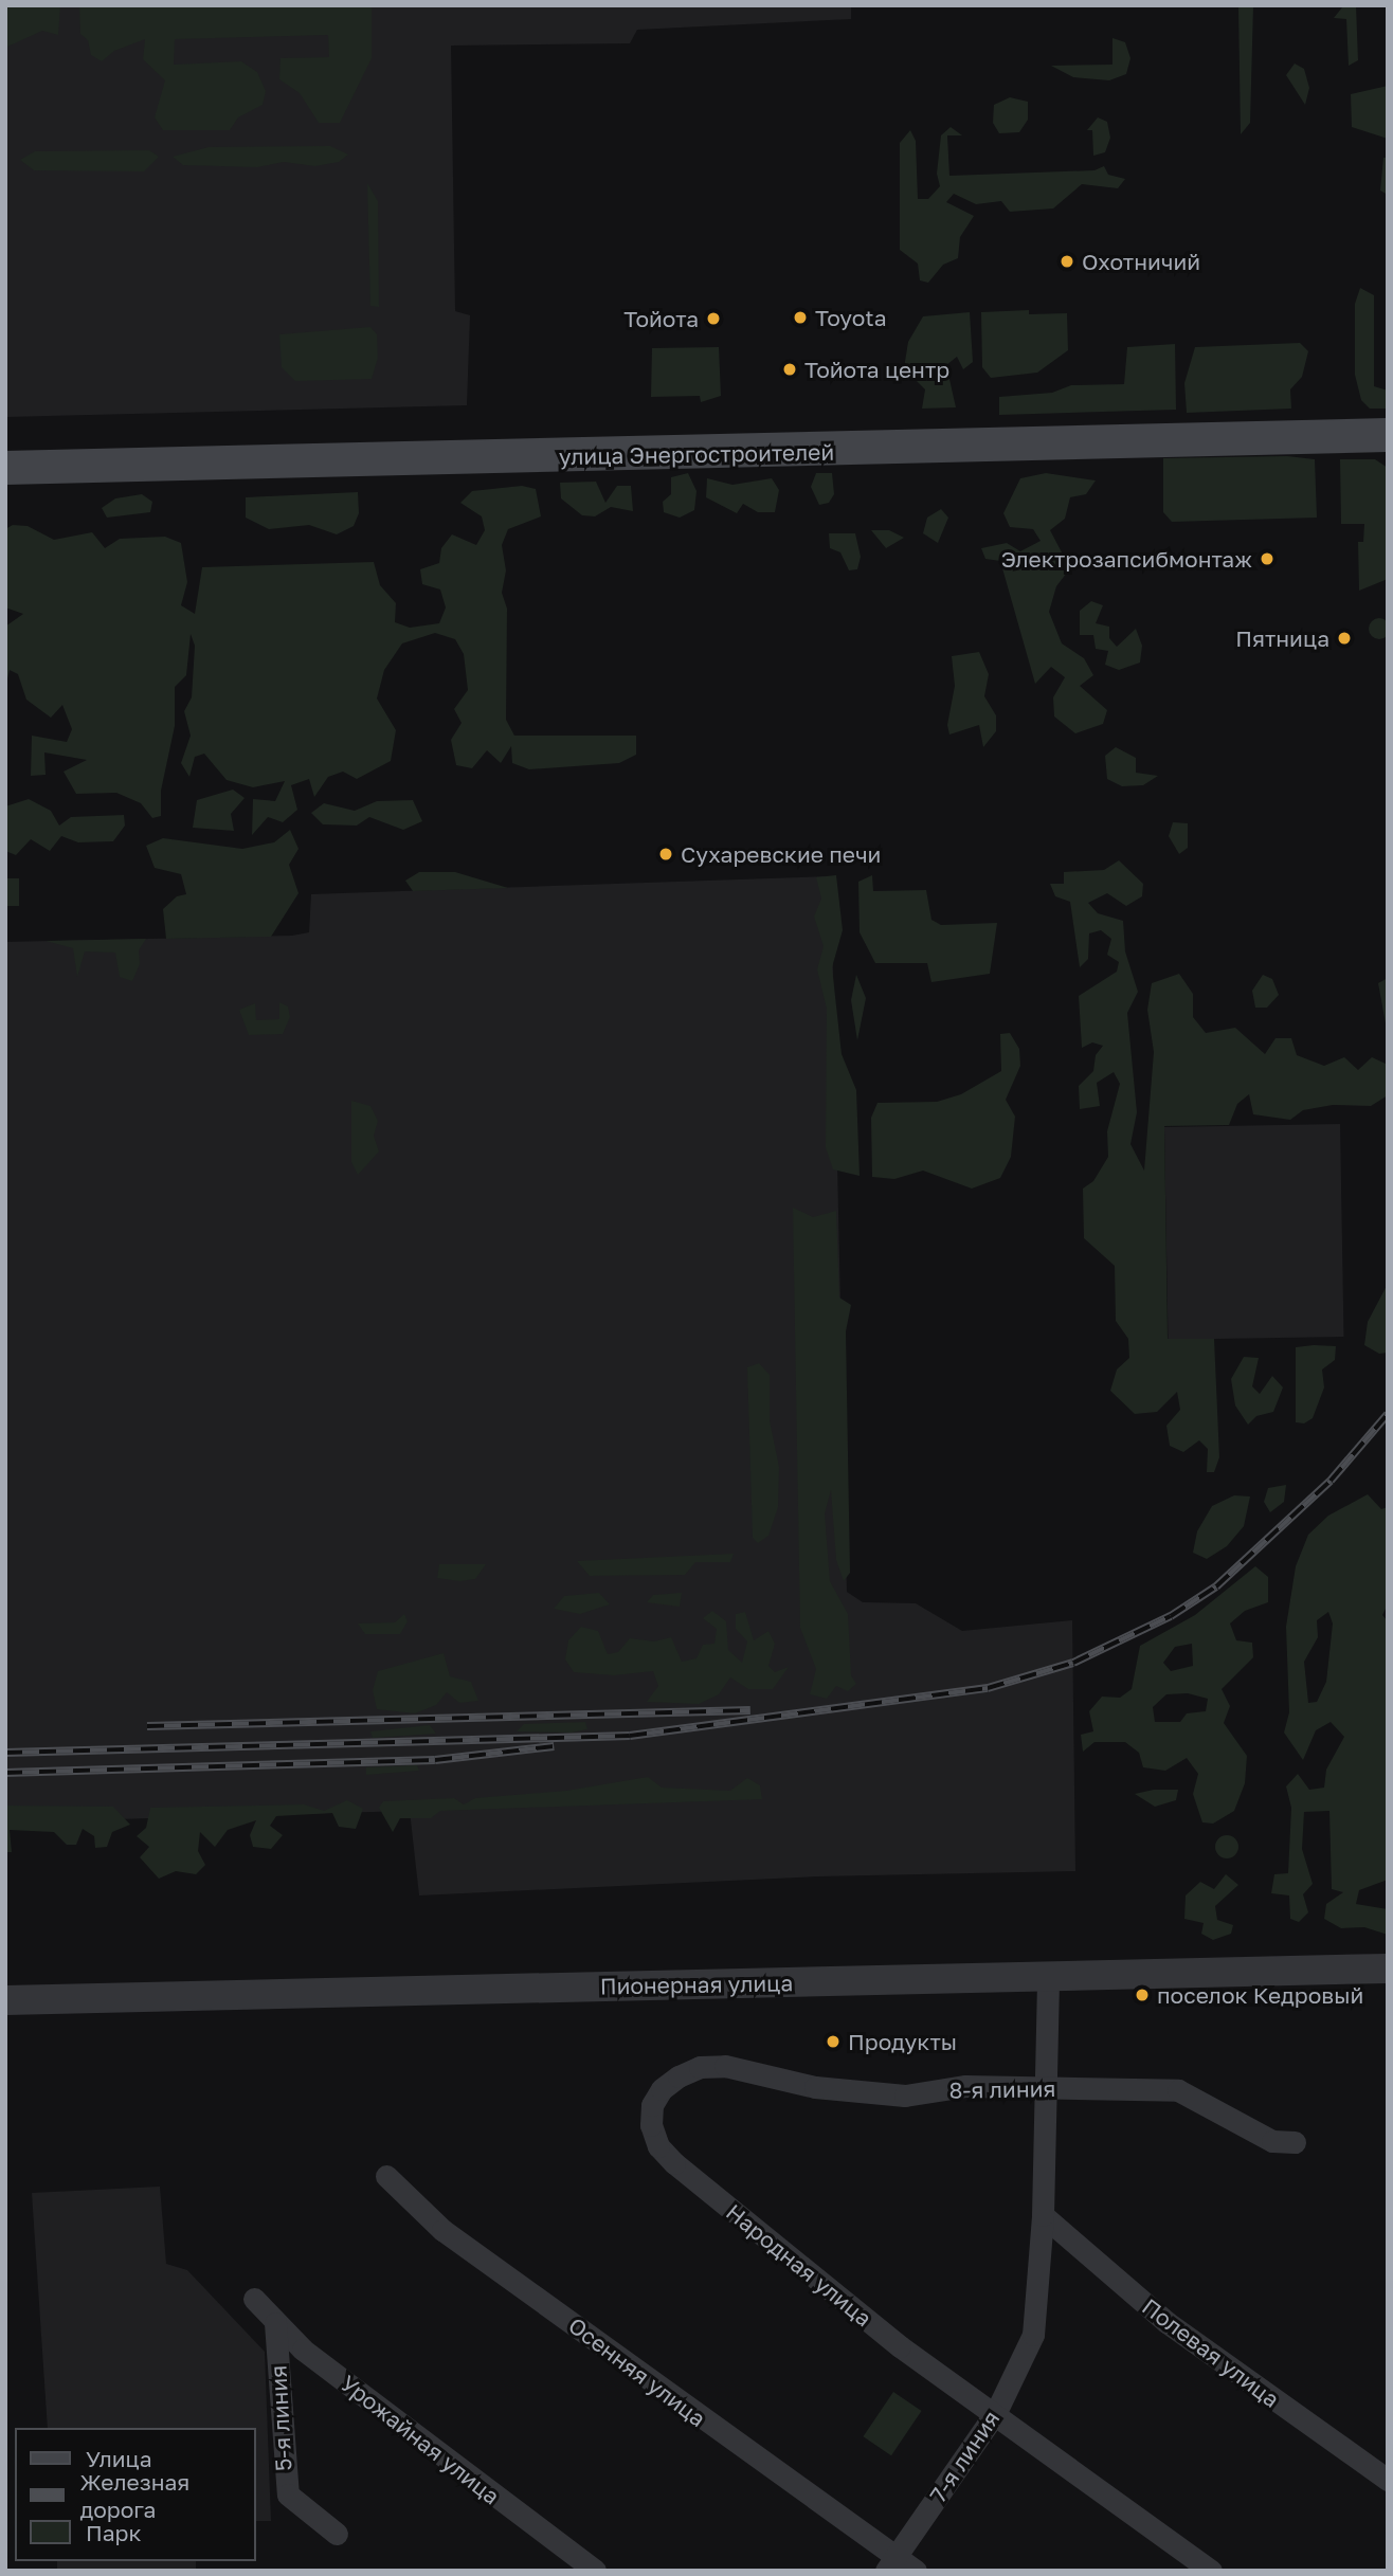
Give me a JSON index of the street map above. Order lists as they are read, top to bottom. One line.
{"streets":{"main road":["улица Энергостроителей"],"street":["Пионерная улица","8-я линия","Народная улица","Полевая улица","Осенняя улица","5-я линия","Урожайная улица","7-я линия"]},"crossings":[["8-я линия","Народная улица"],["Народная улица","7-я линия"],["Полевая улица","7-я линия"],["Осенняя улица","7-я линия"],["5-я линия","Урожайная улица"]],"places":["Охотничий","Toyota","Тойота","Тойота центр","Электрозапсибмонтаж","Пятница","Сухаревские печи","поселок Кедровый","Продукты"],"legend":["Улица","Железная дорога","Парк"]}
